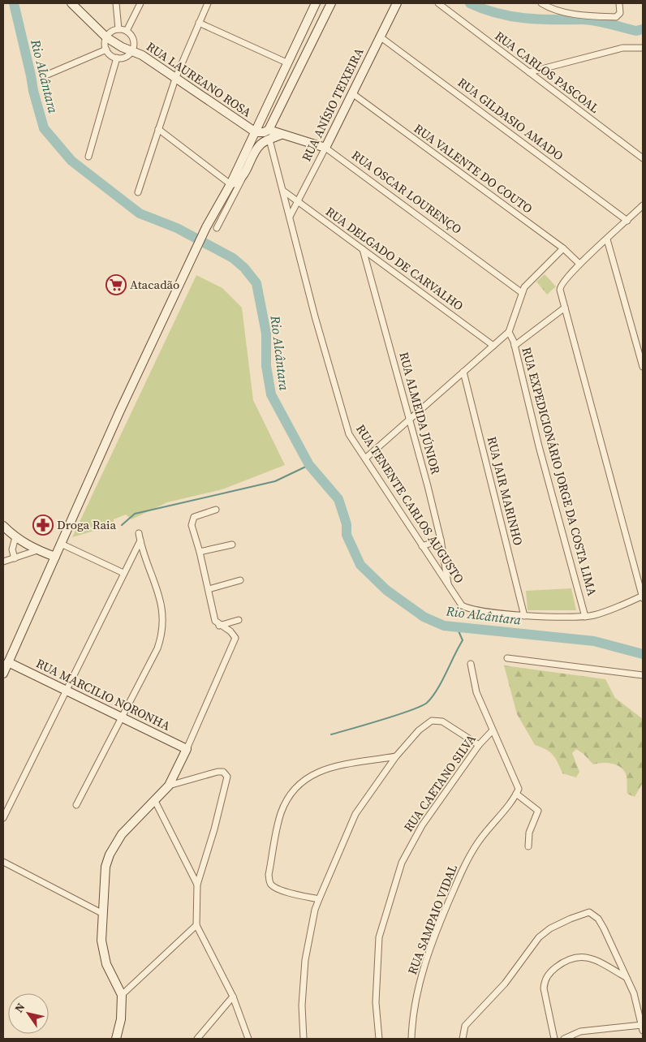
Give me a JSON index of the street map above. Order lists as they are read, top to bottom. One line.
{"streets":{"main road":["RUA LAUREANO ROSA","RUA ANÍSIO TEIXEIRA","RUA OSCAR LOURENÇO","RUA MARCILIO NORONHA"],"street":["RUA CARLOS PASCOAL","RUA GILDASIO AMADO","RUA VALENTE DO COUTO","RUA DELGADO DE CARVALHO","RUA ALMEIDA JÚNIOR","RUA EXPEDICIONÁRIO JORGE DA COSTA LIMA","RUA JAIR MARINHO","RUA TENENTE CARLOS AUGUSTO","RUA CAETANO SILVA","RUA SAMPAIO VIDAL"]},"crossings":[["RUA ANÍSIO TEIXEIRA","RUA GILDASIO AMADO"],["RUA ANÍSIO TEIXEIRA","RUA VALENTE DO COUTO"],["RUA ANÍSIO TEIXEIRA","RUA OSCAR LOURENÇO"],["RUA ANÍSIO TEIXEIRA","RUA DELGADO DE CARVALHO"],["RUA ANÍSIO TEIXEIRA","RUA TENENTE CARLOS AUGUSTO"],["RUA DELGADO DE CARVALHO","RUA ALMEIDA JÚNIOR"],["RUA DELGADO DE CARVALHO","RUA TENENTE CARLOS AUGUSTO"],["RUA ALMEIDA JÚNIOR","RUA TENENTE CARLOS AUGUSTO"],["RUA EXPEDICIONÁRIO JORGE DA COSTA LIMA","RUA TENENTE CARLOS AUGUSTO"],["RUA JAIR MARINHO","RUA TENENTE CARLOS AUGUSTO"]],"water":["Rio Alcântara"],"places":{"supermarket":["Atacadão"],"pharmacy":["Droga Raia"]},"north":"top left"}
